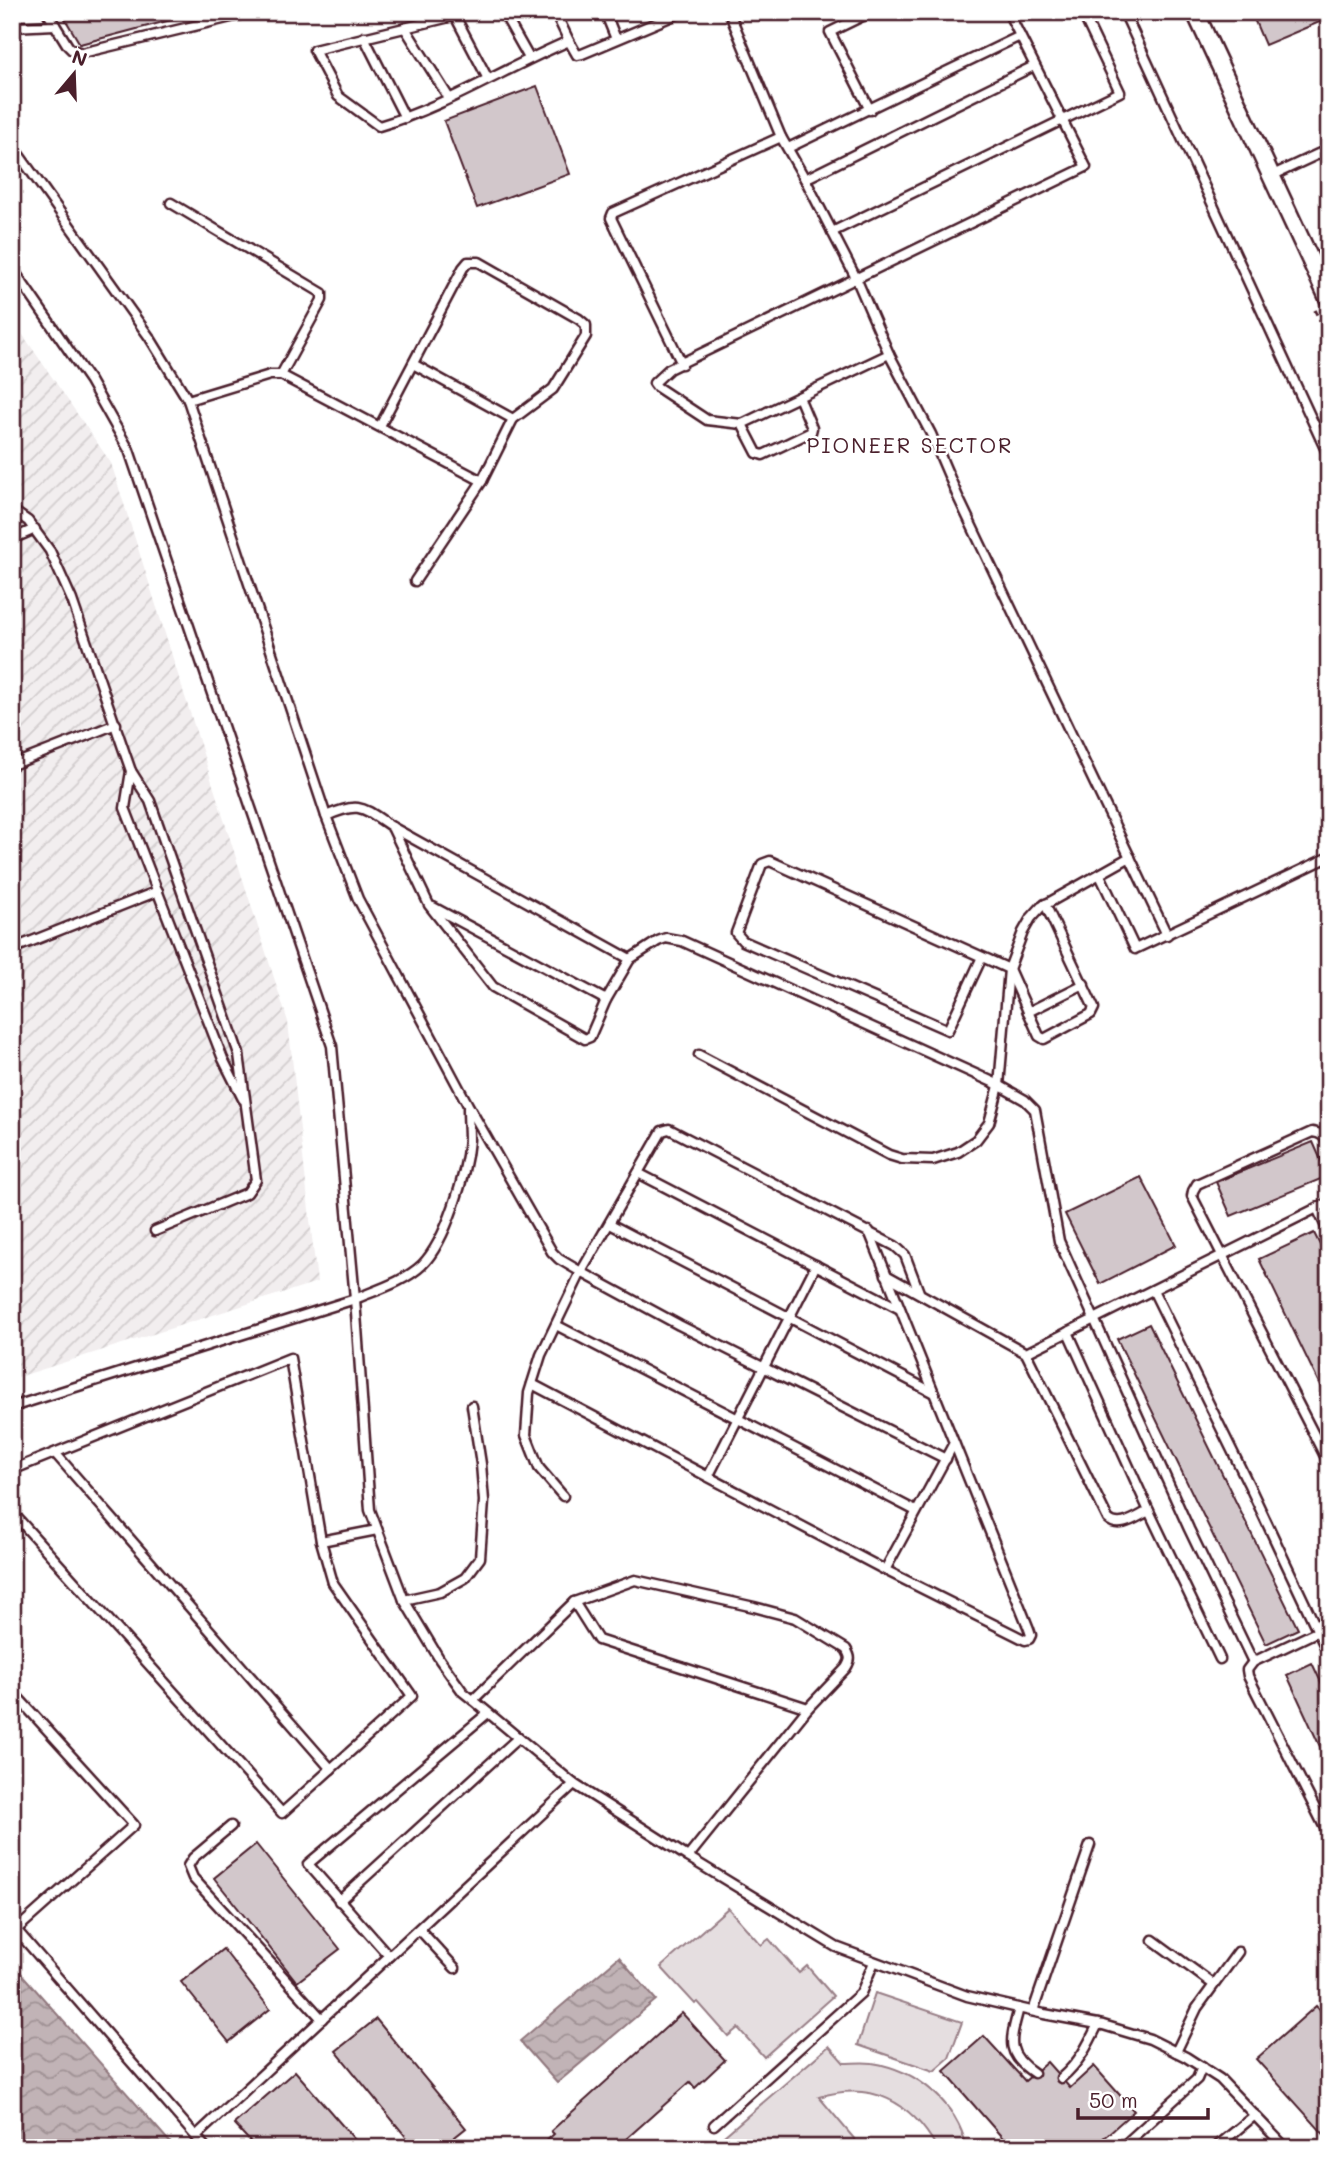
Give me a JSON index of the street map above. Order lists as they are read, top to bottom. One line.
{"districts":["PIONEER SECTOR"],"scale_bar":"50 m","north":"top"}
